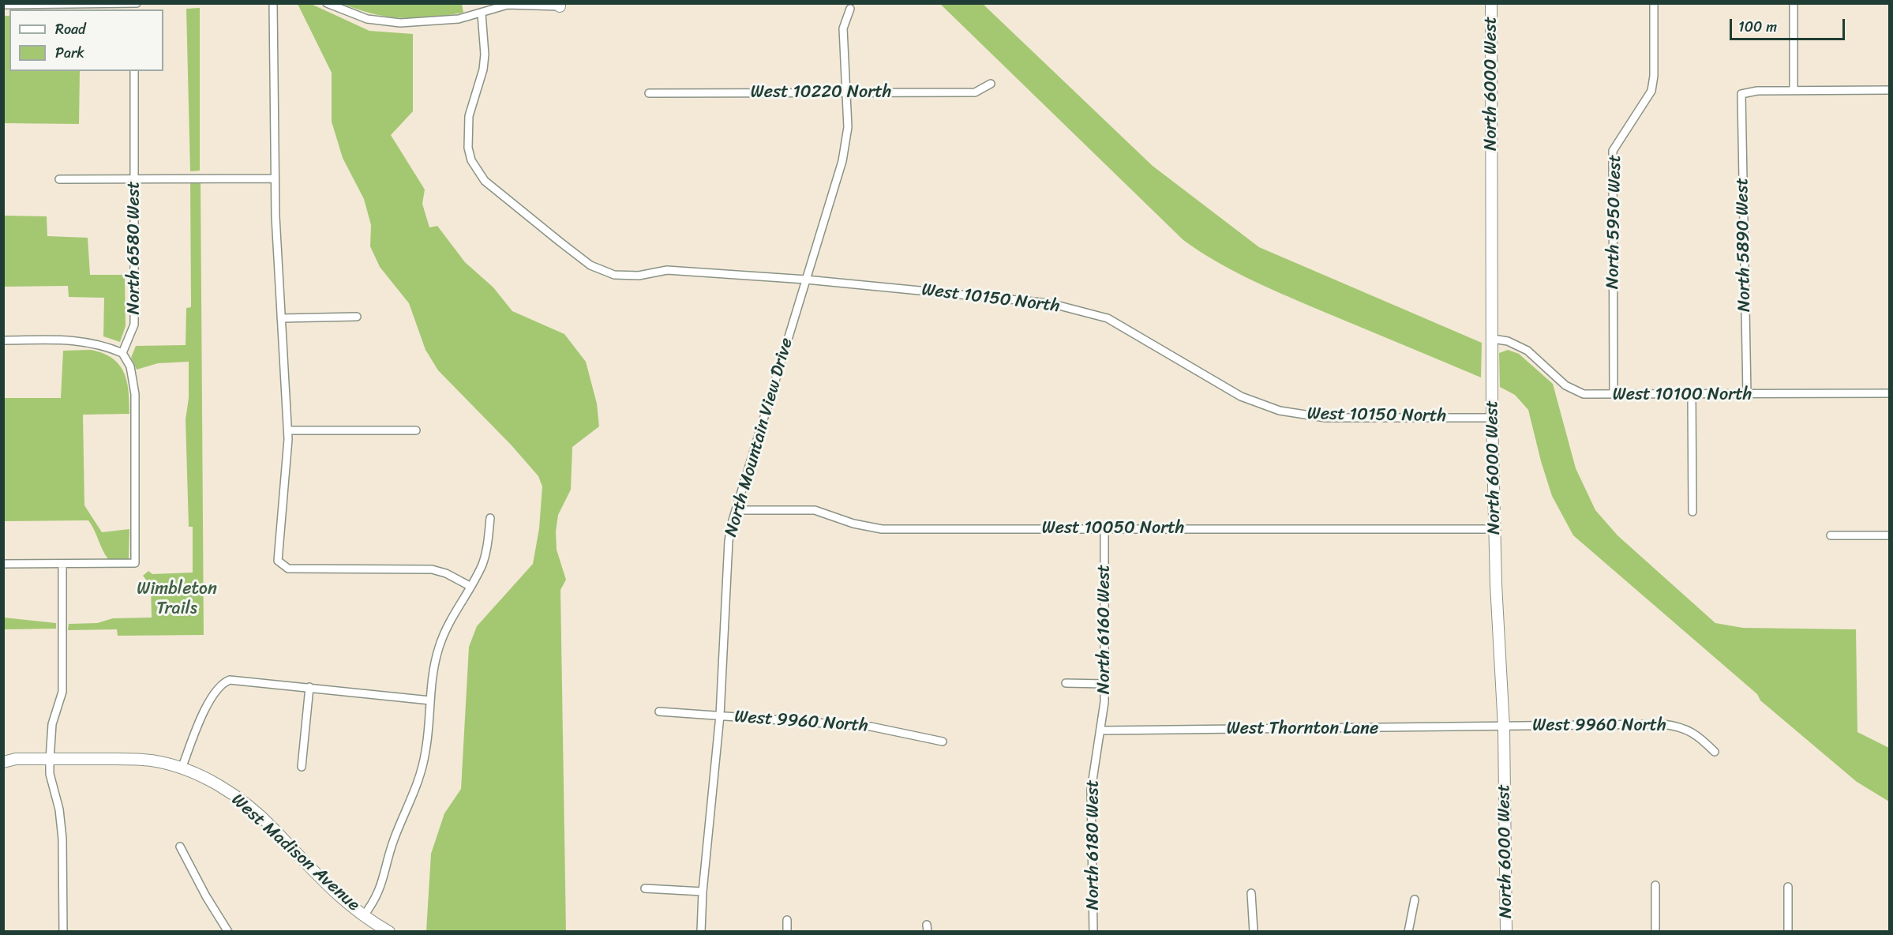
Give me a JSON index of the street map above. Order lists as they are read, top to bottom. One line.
{"streets":{"street":["North 6000 West","West 10220 North","North 5950 West","North 5890 West","North 6580 West","West 10150 North","West 10100 North","North Mountain View Drive","West 10050 North","North 6160 West","West 9960 North","West Thornton Lane","North 6180 West","West Madison Avenue"]},"crossings":[["North 6000 West","West 10150 North"],["North 6000 West","West 10100 North"],["North 6000 West","West 10050 North"],["North 6000 West","West 9960 North"],["North 6000 West","West Thornton Lane"],["West 10220 North","North Mountain View Drive"],["North 5950 West","West 10100 North"],["North 5890 West","West 10100 North"],["West 10150 North","North Mountain View Drive"],["North Mountain View Drive","West 10050 North"],["North Mountain View Drive","West 9960 North"],["West 10050 North","North 6160 West"],["North 6160 West","West Thornton Lane"],["North 6160 West","North 6180 West"],["West 9960 North","West Thornton Lane"],["West Thornton Lane","North 6180 West"]],"parks":["Wimbleton Trails"],"legend":["Road","Park"],"scale_bar":"100 m"}
